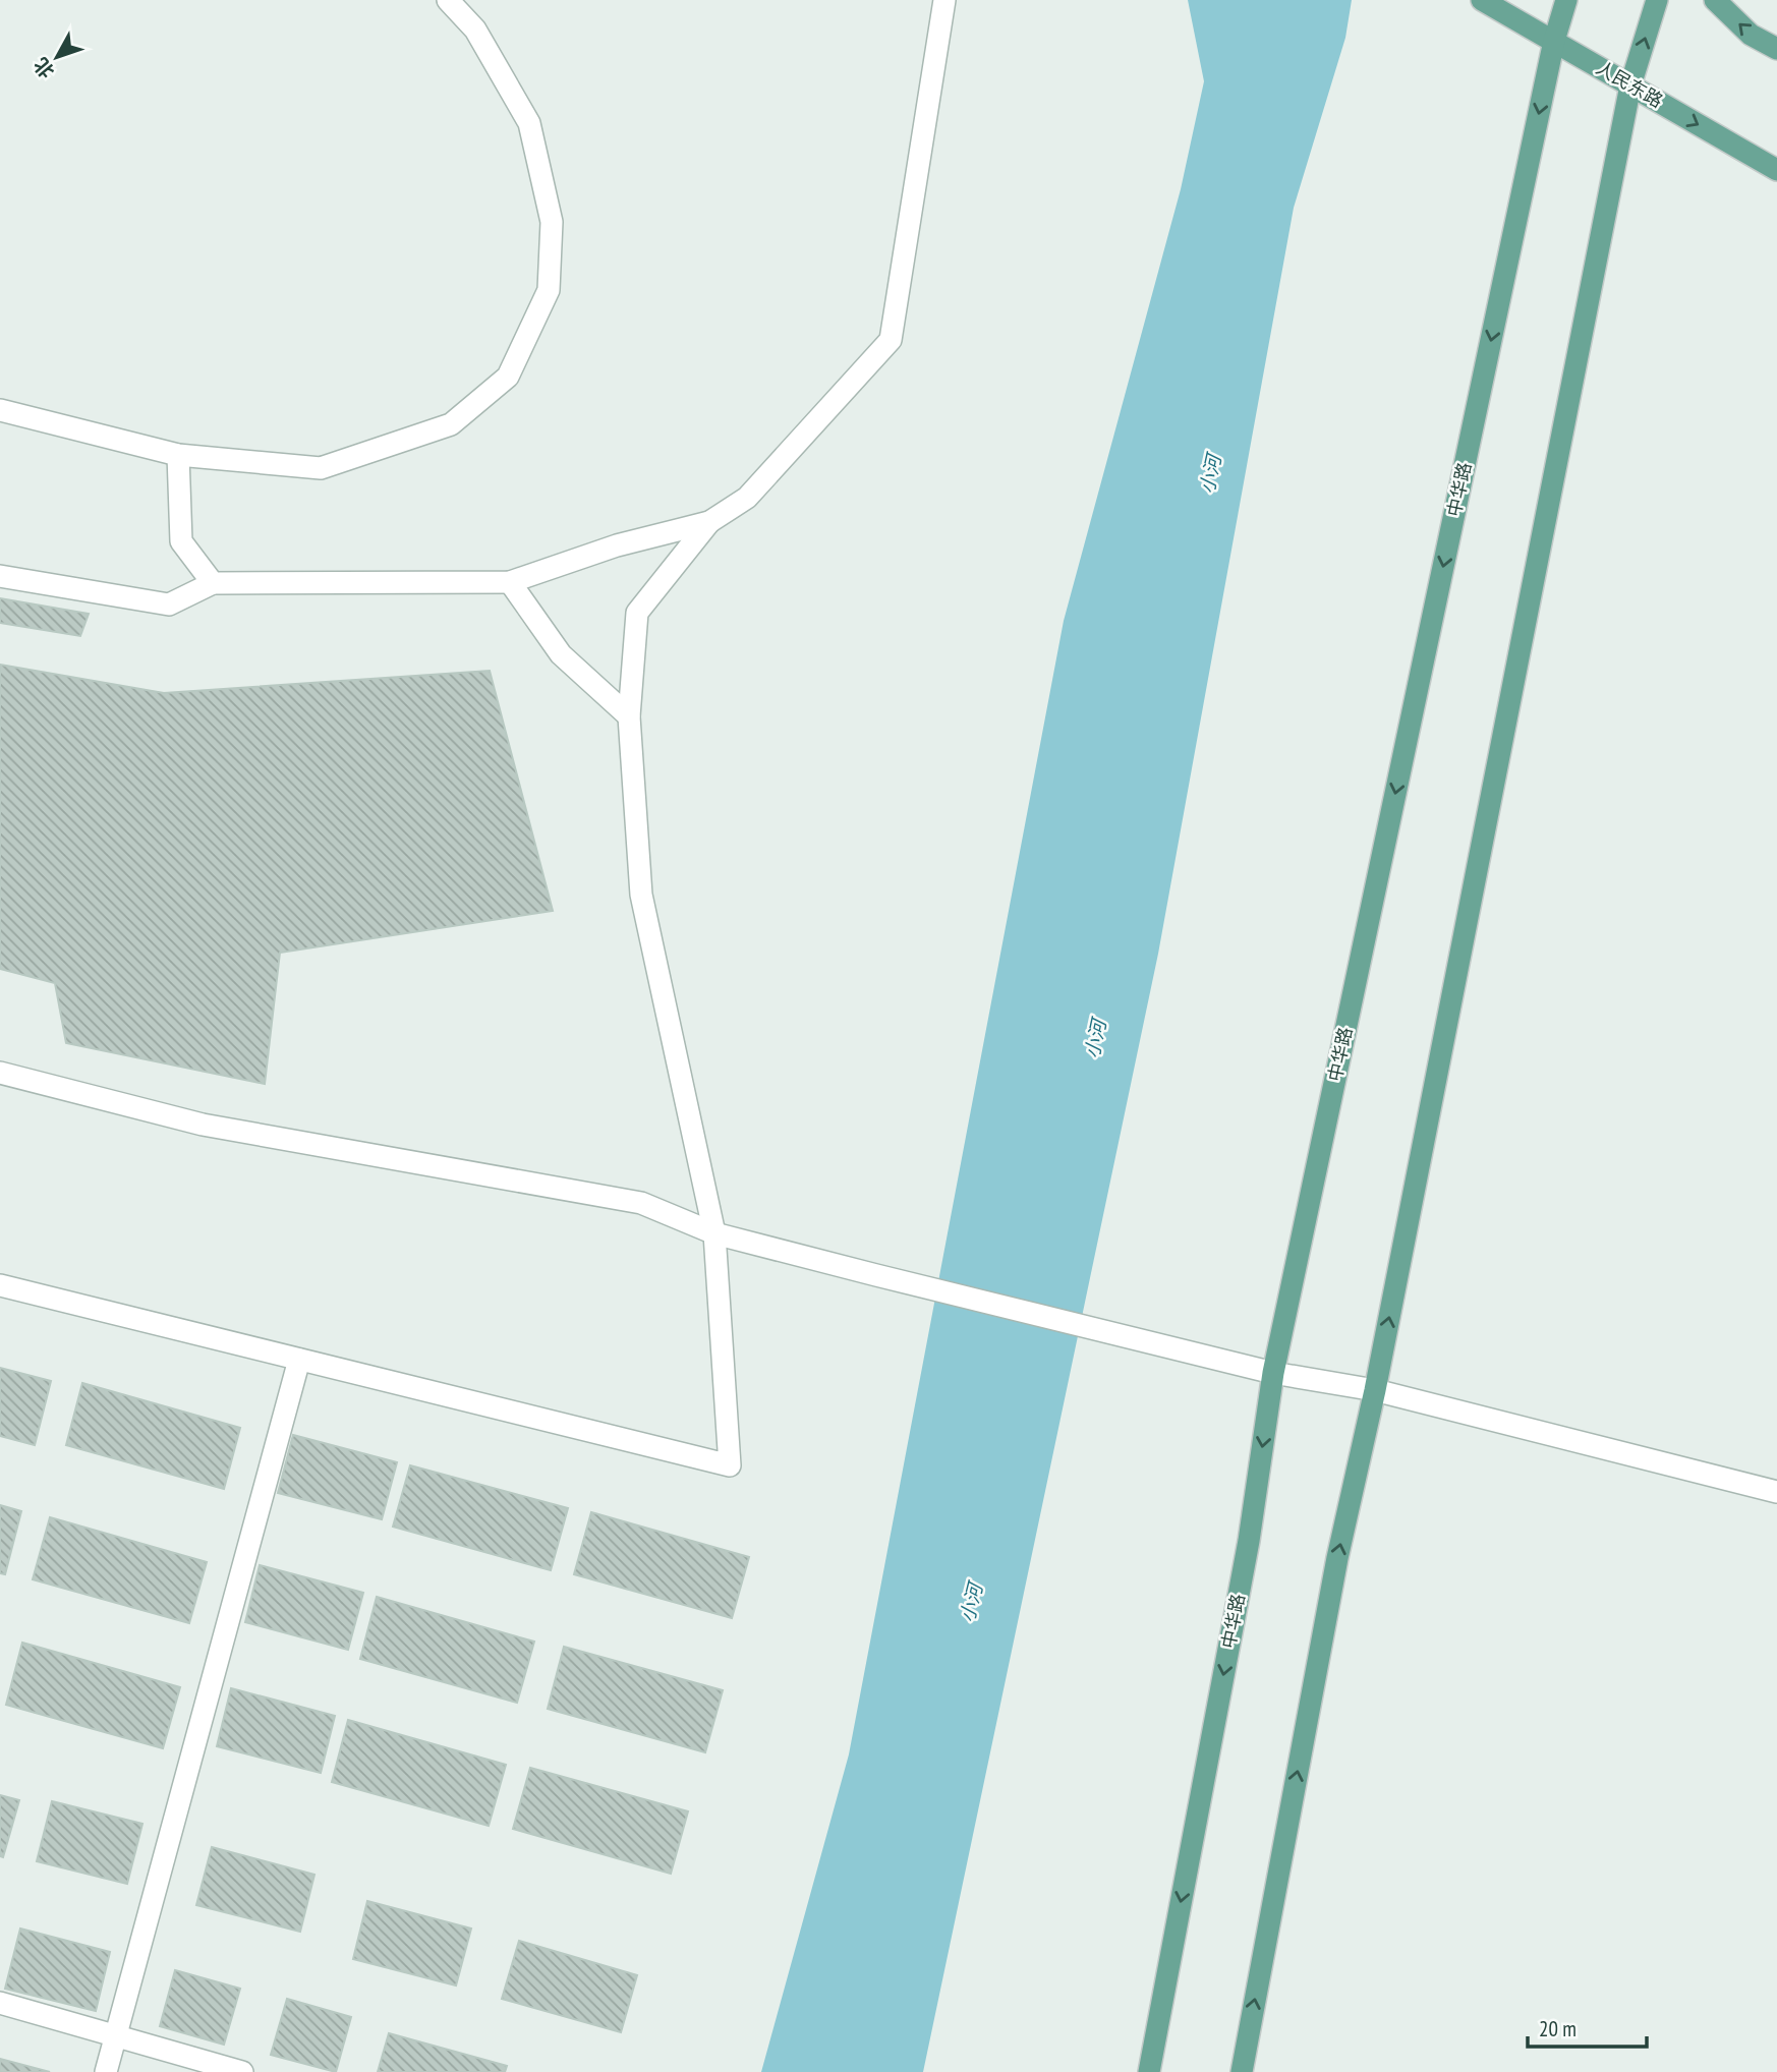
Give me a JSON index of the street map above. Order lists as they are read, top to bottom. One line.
{"streets":{"main road":["人民东路","中华路"]},"crossings":[["人民东路","中华路"]],"water":["小河"],"scale_bar":"20 m","north":"bottom left"}
